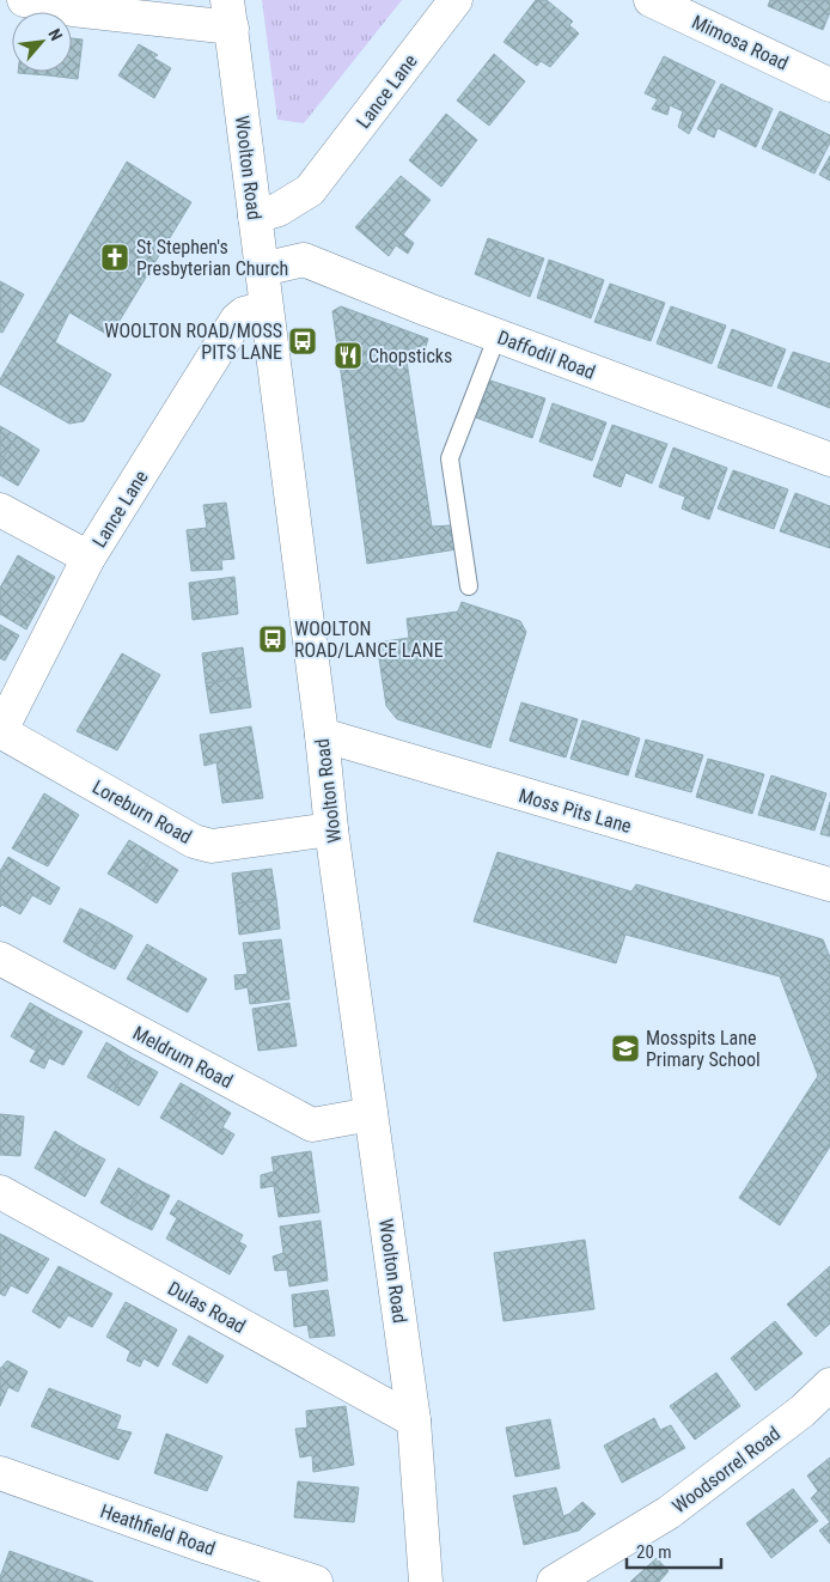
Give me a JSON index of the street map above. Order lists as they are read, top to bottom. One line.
{"streets":{"street":["Mimosa Road","Lance Lane","Woolton Road","Daffodil Road","Moss Pits Lane","Loreburn Road","Meldrum Road","Dulas Road","Woodsorrel Road","Heathfield Road"]},"crossings":[["Lance Lane","Woolton Road"],["Lance Lane","Loreburn Road"],["Woolton Road","Daffodil Road"],["Woolton Road","Moss Pits Lane"],["Woolton Road","Loreburn Road"],["Woolton Road","Meldrum Road"],["Woolton Road","Dulas Road"]],"places":{"church":["St Stephen's Presbyterian Church"],"bus stop":["WOOLTON ROAD/MOSS PITS LANE","WOOLTON ROAD/LANCE LANE"],"restaurant":["Chopsticks"],"school or university":["Mosspits Lane Primary School"]},"scale_bar":"20 m","north":"top right"}
